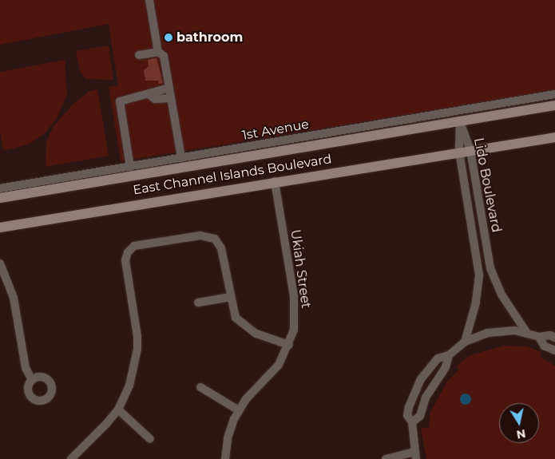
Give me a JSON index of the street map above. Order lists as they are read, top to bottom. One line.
{"streets":{"main road":["East Channel Islands Boulevard"],"street":["1st Avenue","Lido Boulevard","Ukiah Street"]},"crossings":[["East Channel Islands Boulevard","Lido Boulevard"],["East Channel Islands Boulevard","Ukiah Street"]],"places":["bathroom"],"north":"bottom"}
